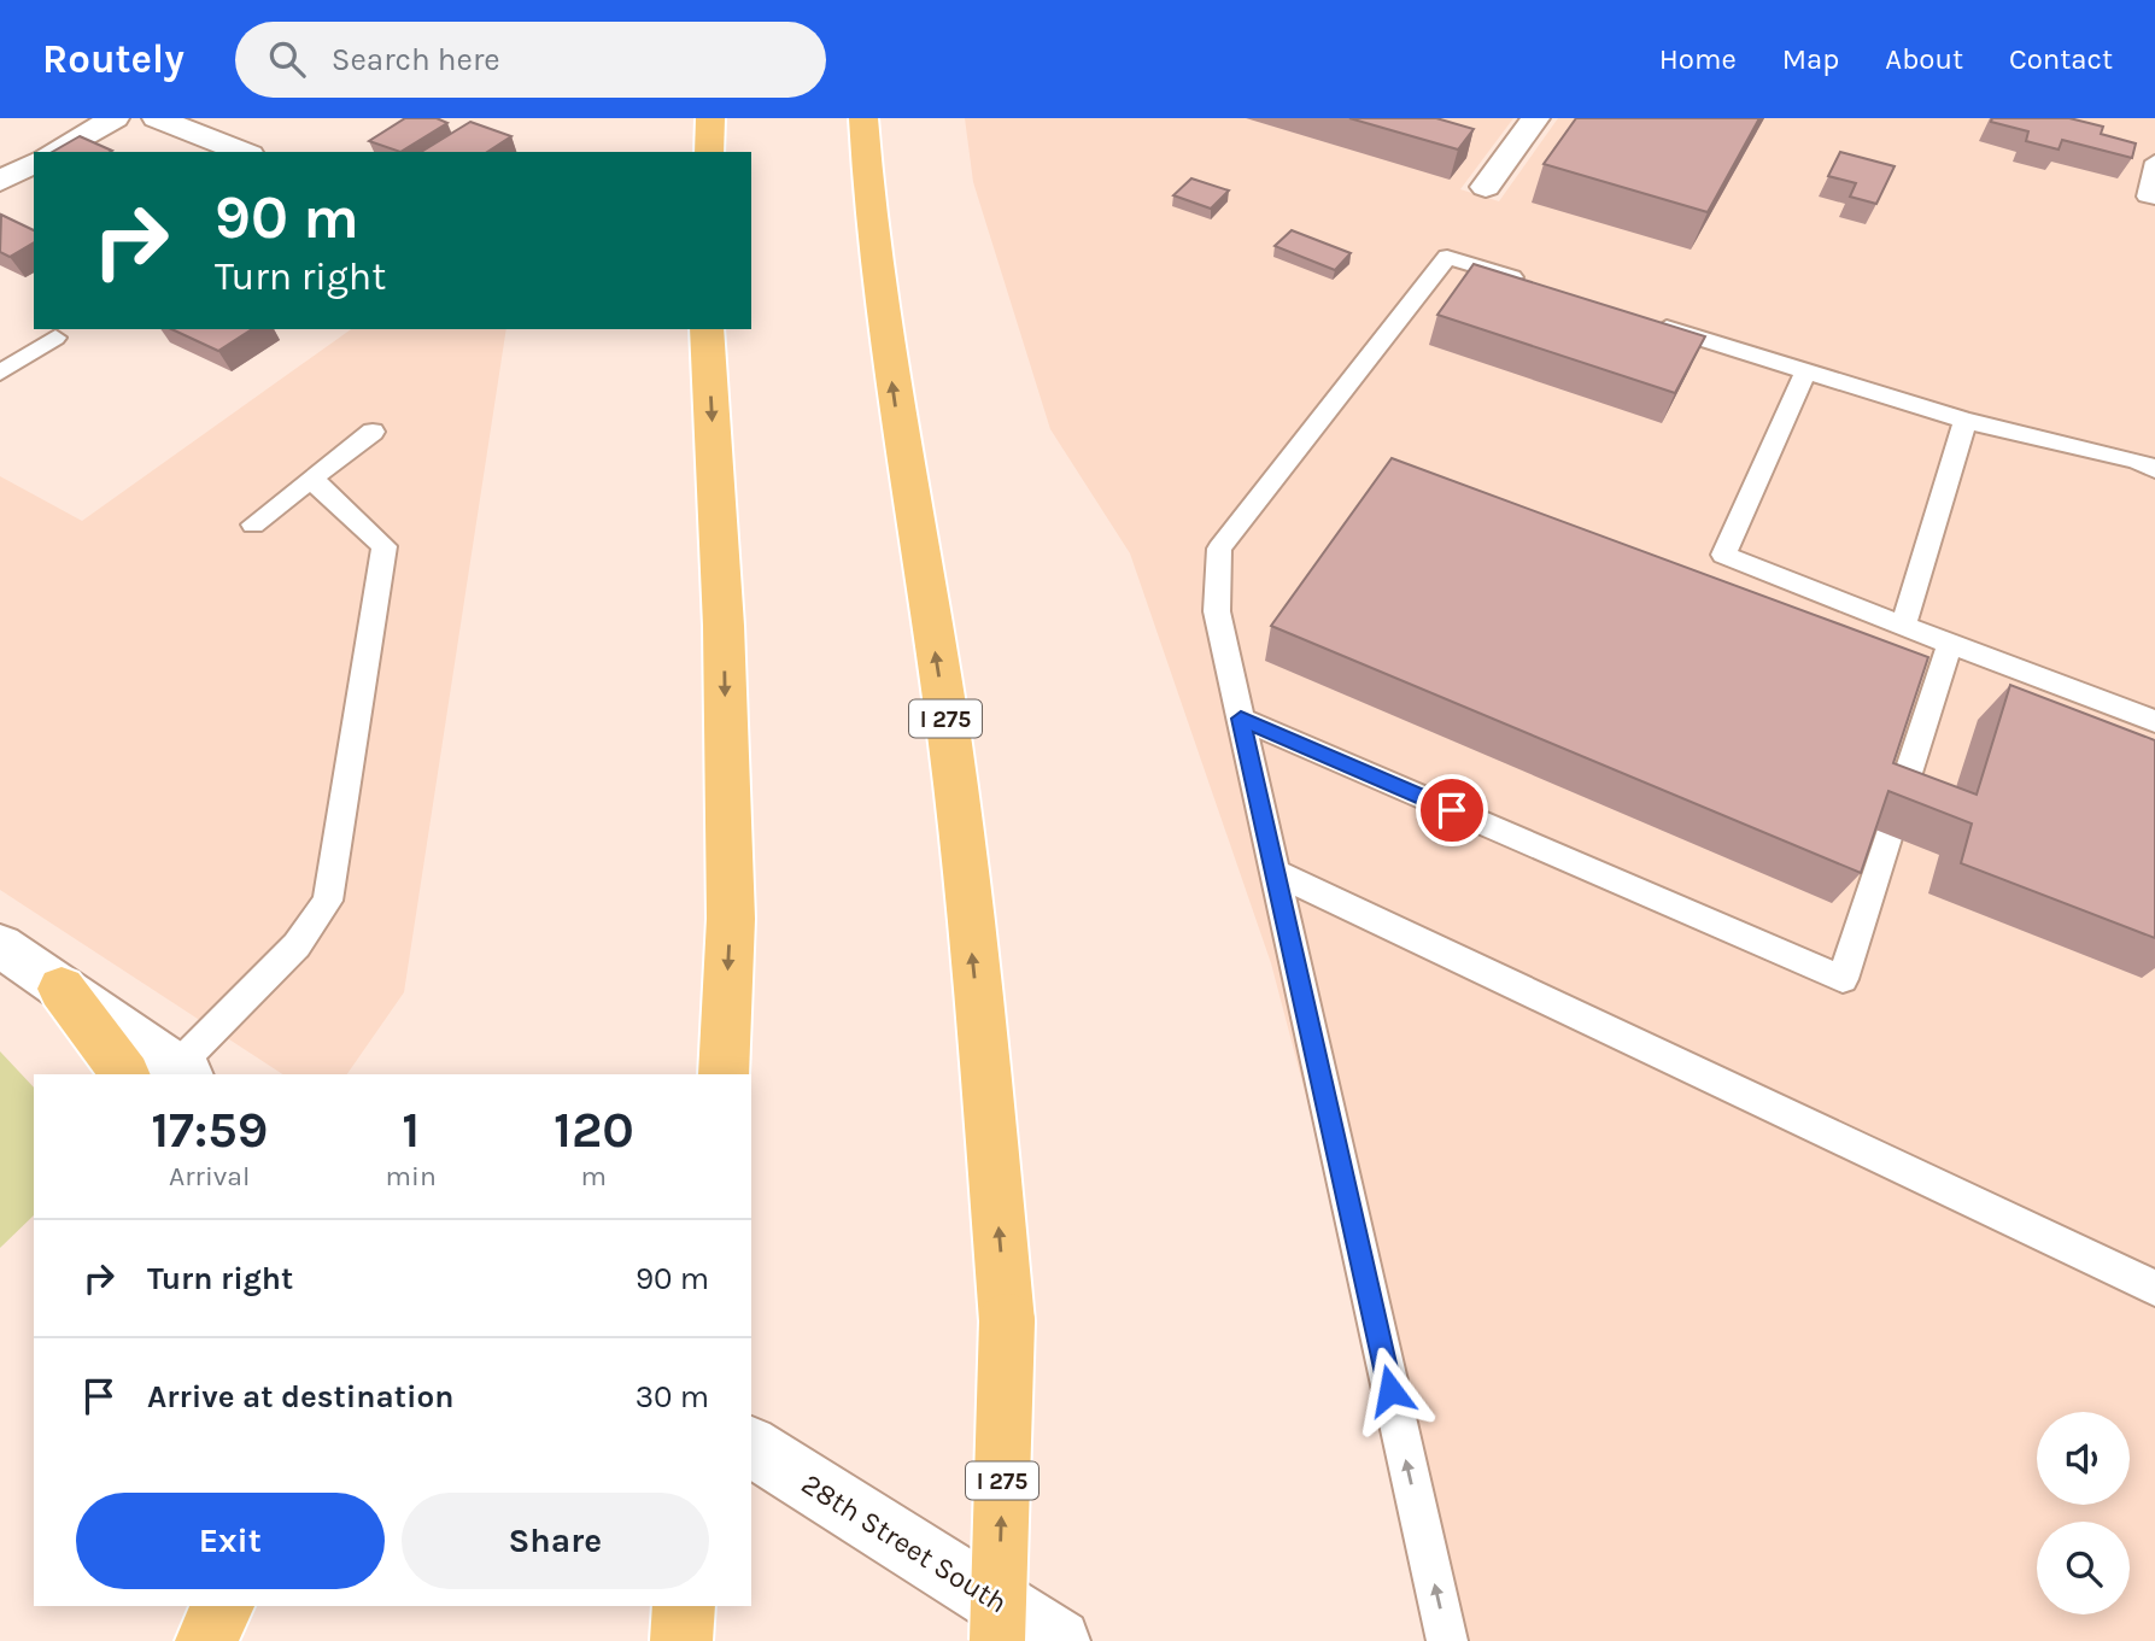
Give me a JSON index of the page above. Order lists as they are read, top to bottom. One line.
{"streets":{"highway":["I 275"],"street":["28th Street South"]},"page":{"header":"Routely","search":"Search here","nav":["Home","Map","About","Contact"],"turn":["90 m","Turn right"],"eta":["17:59","Arrival","1","min","120","m"],"list":[{"name":"Turn right","value":"90 m"},{"name":"Arrive at destination","value":"30 m"}],"buttons":["Exit","Share"]}}
